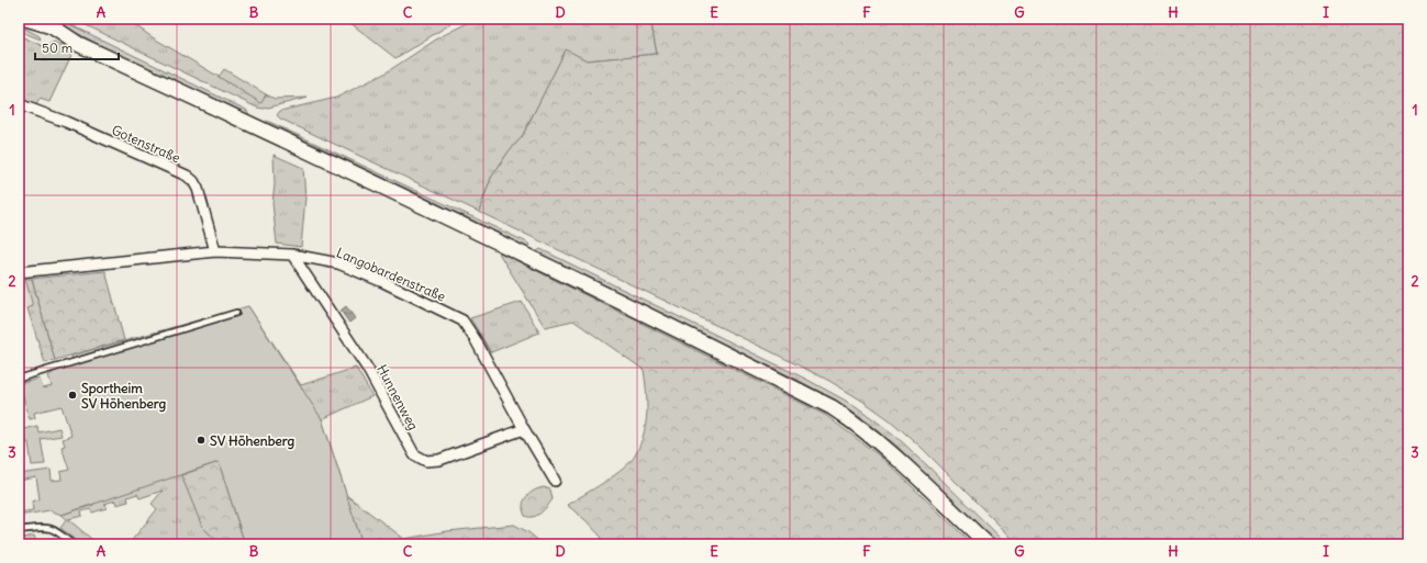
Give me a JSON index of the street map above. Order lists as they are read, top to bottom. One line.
{"streets":{"street":["Gotenstraße","Langobardenstraße","Hunnenweg"]},"crossings":[["Gotenstraße","Langobardenstraße"],["Langobardenstraße","Hunnenweg"]],"places":["Sportheim SV Höhenberg","SV Höhenberg"],"scale_bar":"50 m","grid":{"columns":["A","B","C","D","E","F","G","H","I"],"rows":["1","2","3"]}}
